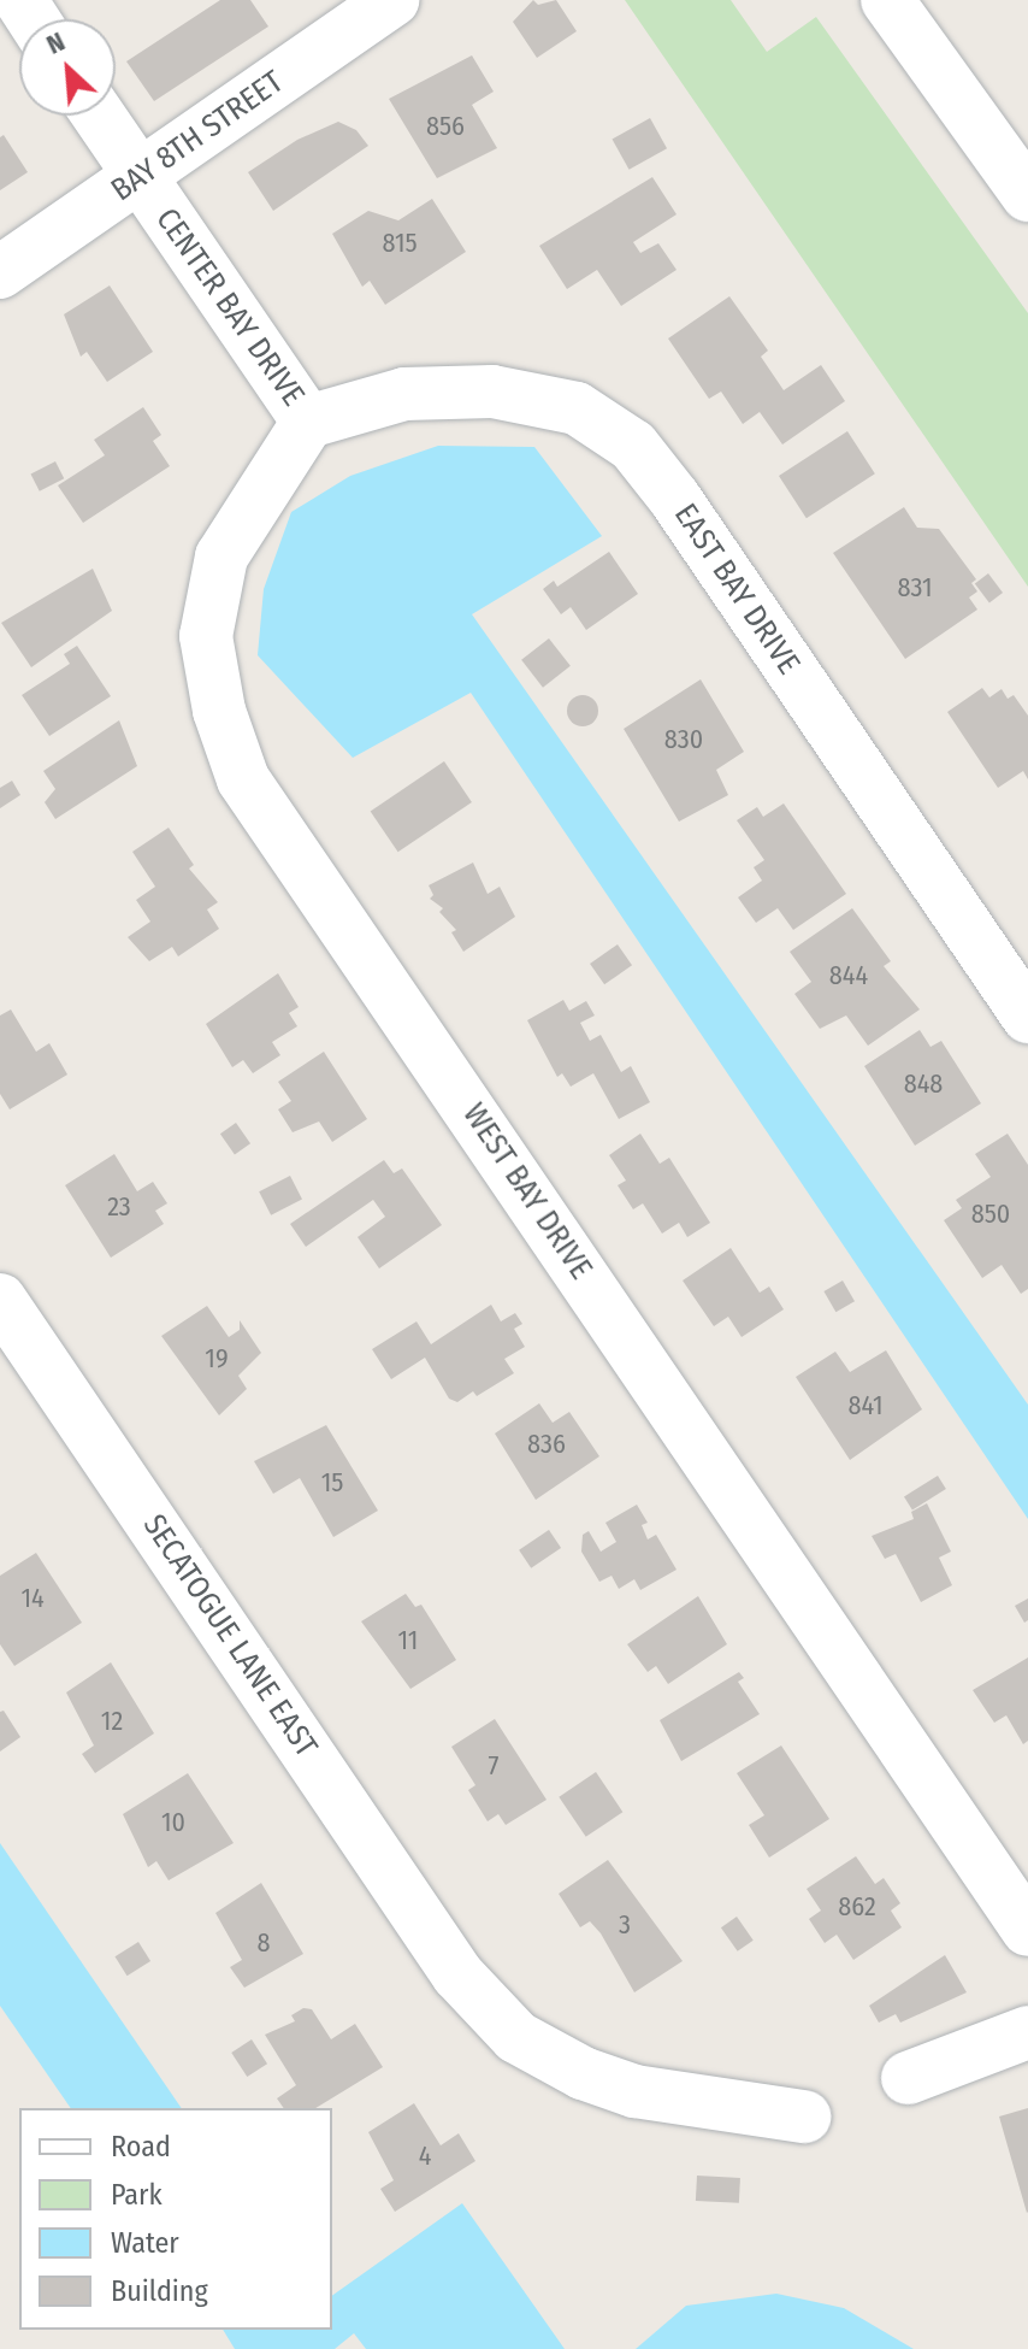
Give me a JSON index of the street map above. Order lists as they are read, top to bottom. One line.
{"streets":{"street":["BAY 8TH STREET","CENTER BAY DRIVE","EAST BAY DRIVE","WEST BAY DRIVE","SECATOGUE LANE EAST"]},"crossings":[["BAY 8TH STREET","CENTER BAY DRIVE"],["CENTER BAY DRIVE","EAST BAY DRIVE"],["CENTER BAY DRIVE","WEST BAY DRIVE"],["EAST BAY DRIVE","WEST BAY DRIVE"]],"house_numbers":["856","815","831","830","844","848","23","850","19","841","836","15","14","11","12","7","10","862","3","8","4"],"legend":["Road","Park","Water","Building"],"north":"top left"}
